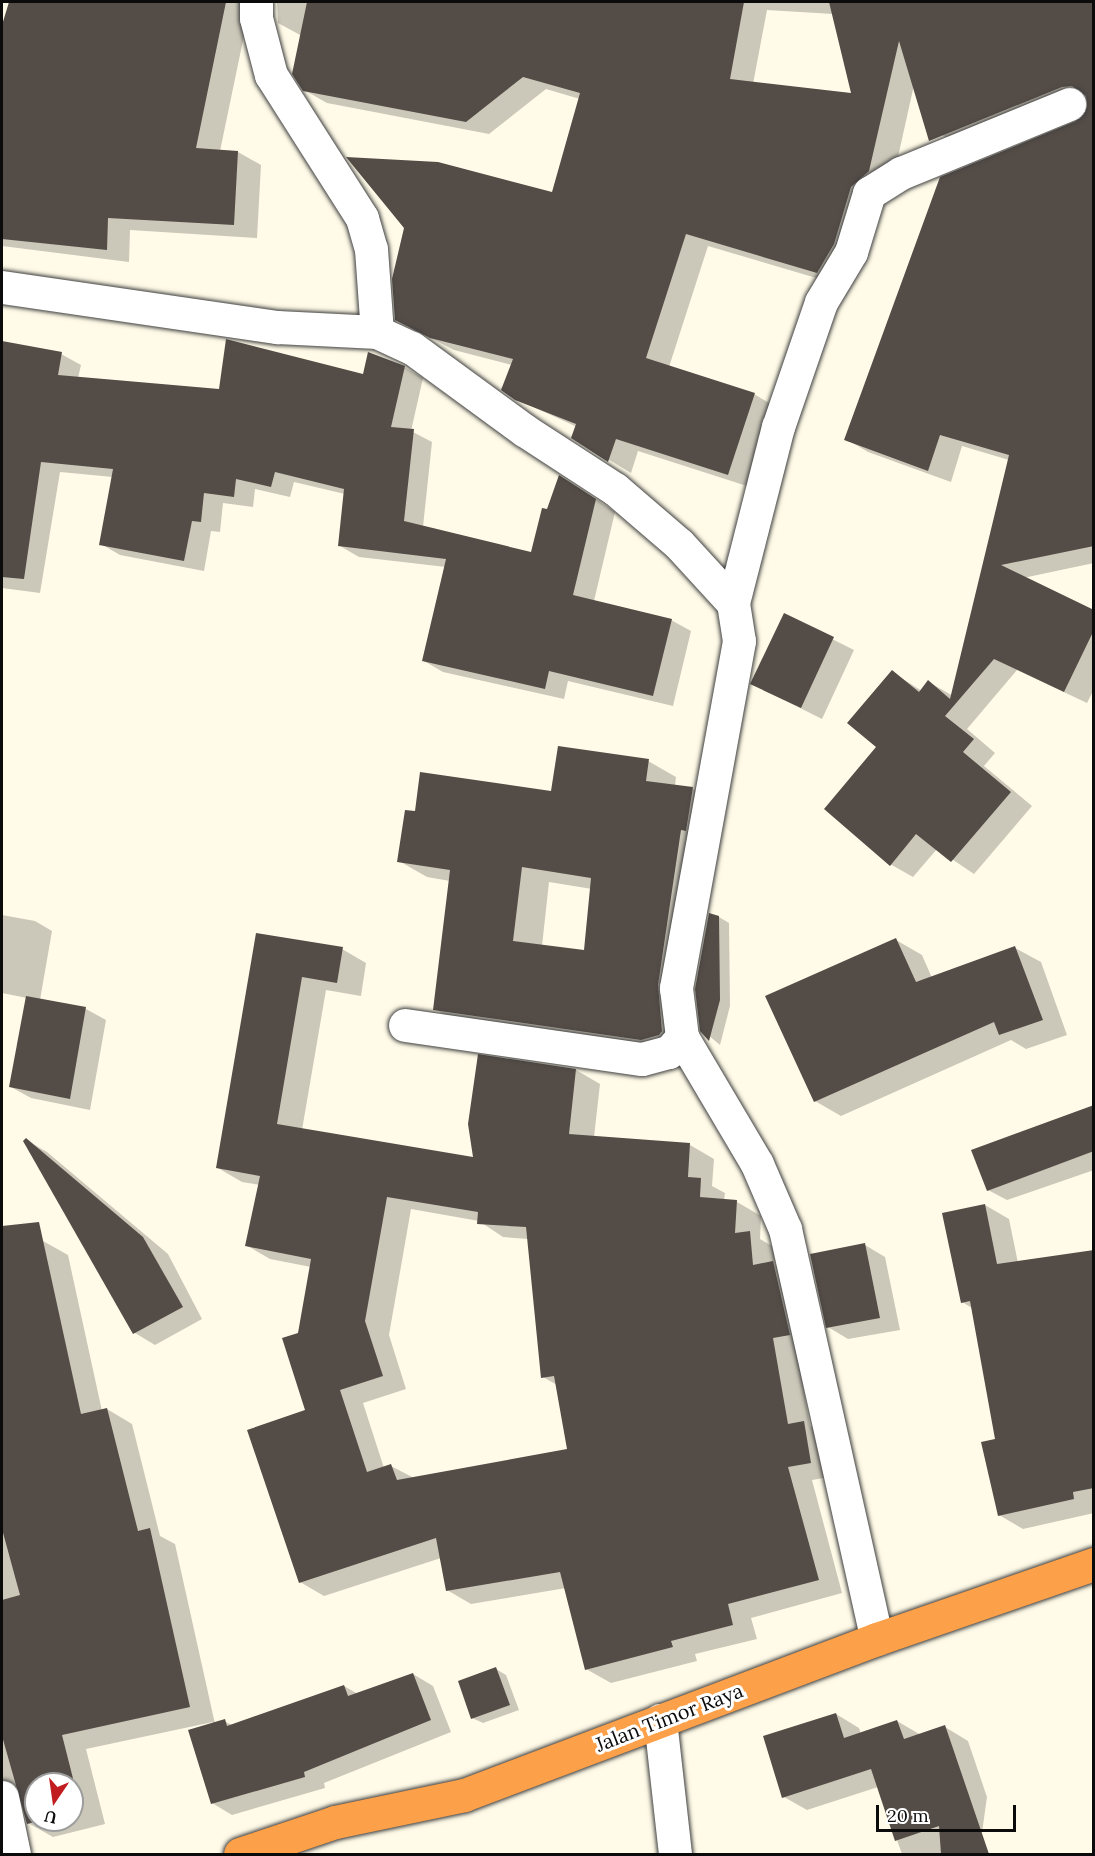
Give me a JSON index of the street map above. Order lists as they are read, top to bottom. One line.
{"streets":{"highway":["Jalan Timor Raya"]},"scale_bar":"20 m","north":"bottom"}
